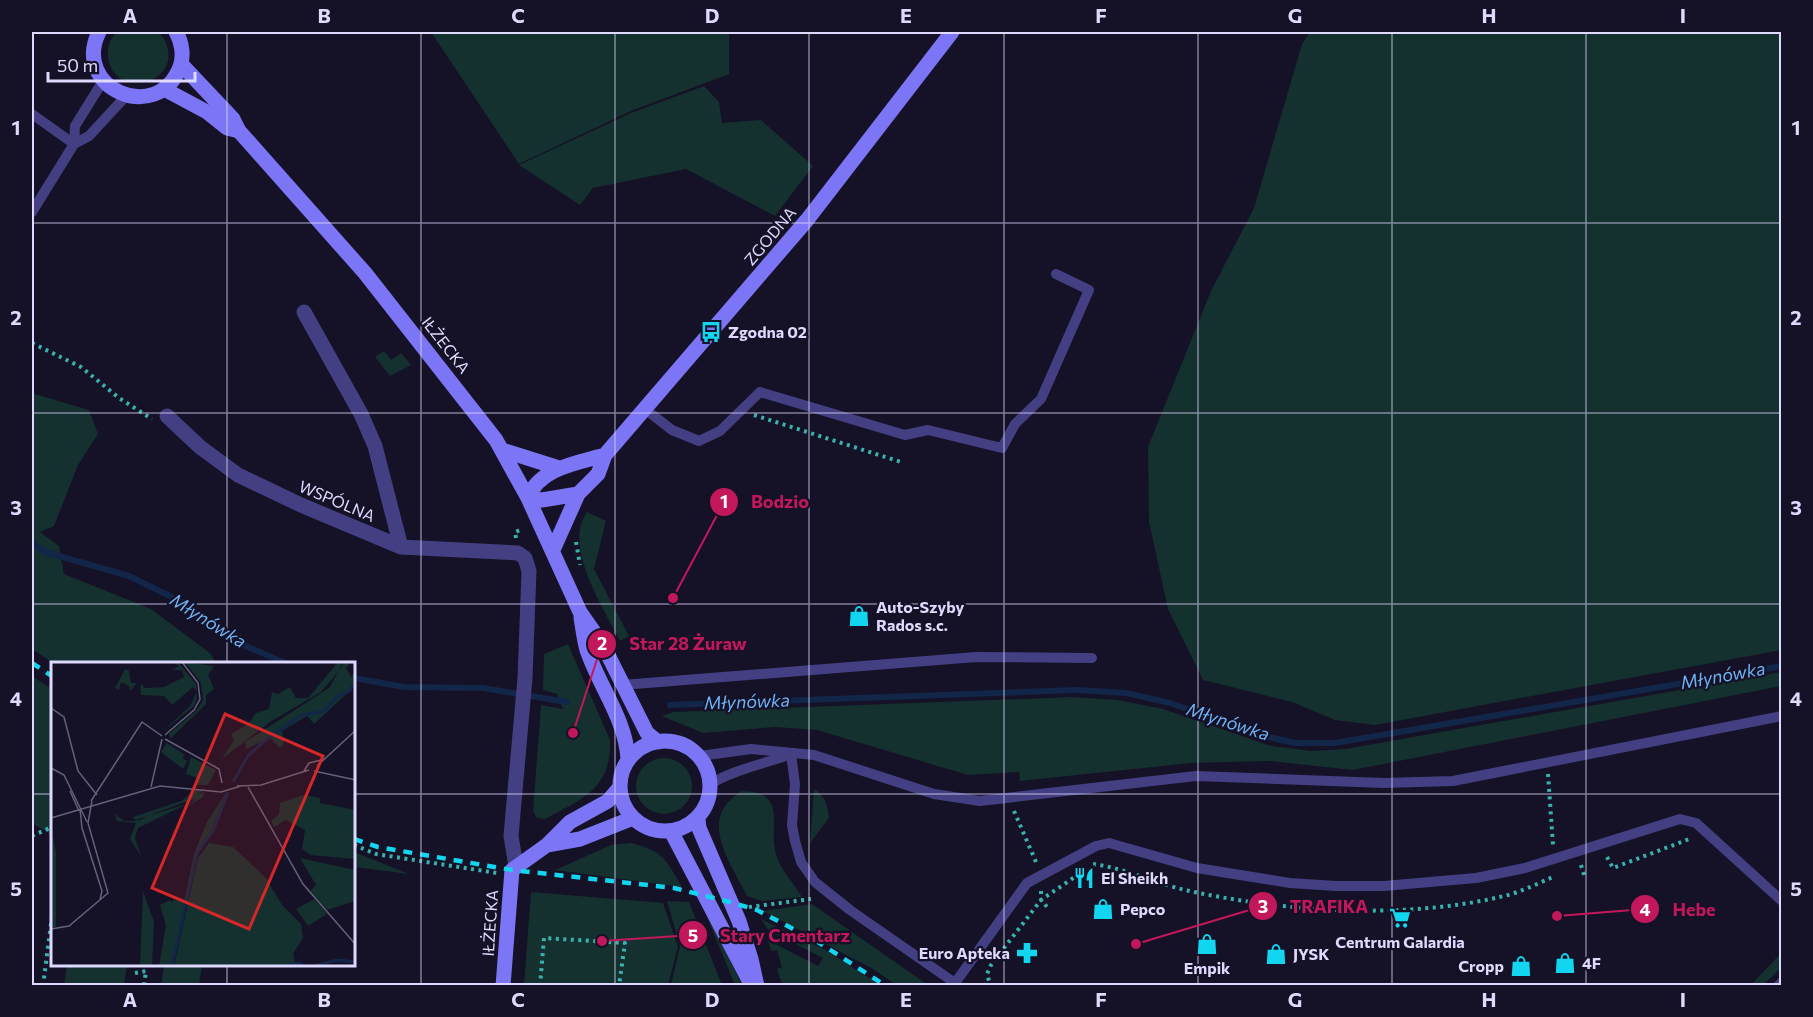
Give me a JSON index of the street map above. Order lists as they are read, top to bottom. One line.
{"streets":{"main road":["ZGODNA","IŁŻECKA"],"street":["WSPÓLNA"]},"crossings":[["ZGODNA","IŁŻECKA"],["IŁŻECKA","WSPÓLNA"]],"water":["Młynówka"],"places":{"bus stop":["Zgodna 02"],"other":["Bodzio","Star 28 Żuraw","Hebe","Stary Cmentarz","TRAFIKA"],"shop":["Auto-Szyby Rados s.c.","Pepco","Empik","JYSK","4F","Cropp"],"restaurant":["El Sheikh"],"supermarket":["Centrum Galardia"],"pharmacy":["Euro Apteka"]},"scale_bar":"50 m","grid":{"columns":["A","B","C","D","E","F","G","H","I"],"rows":["1","2","3","4","5"]}}
